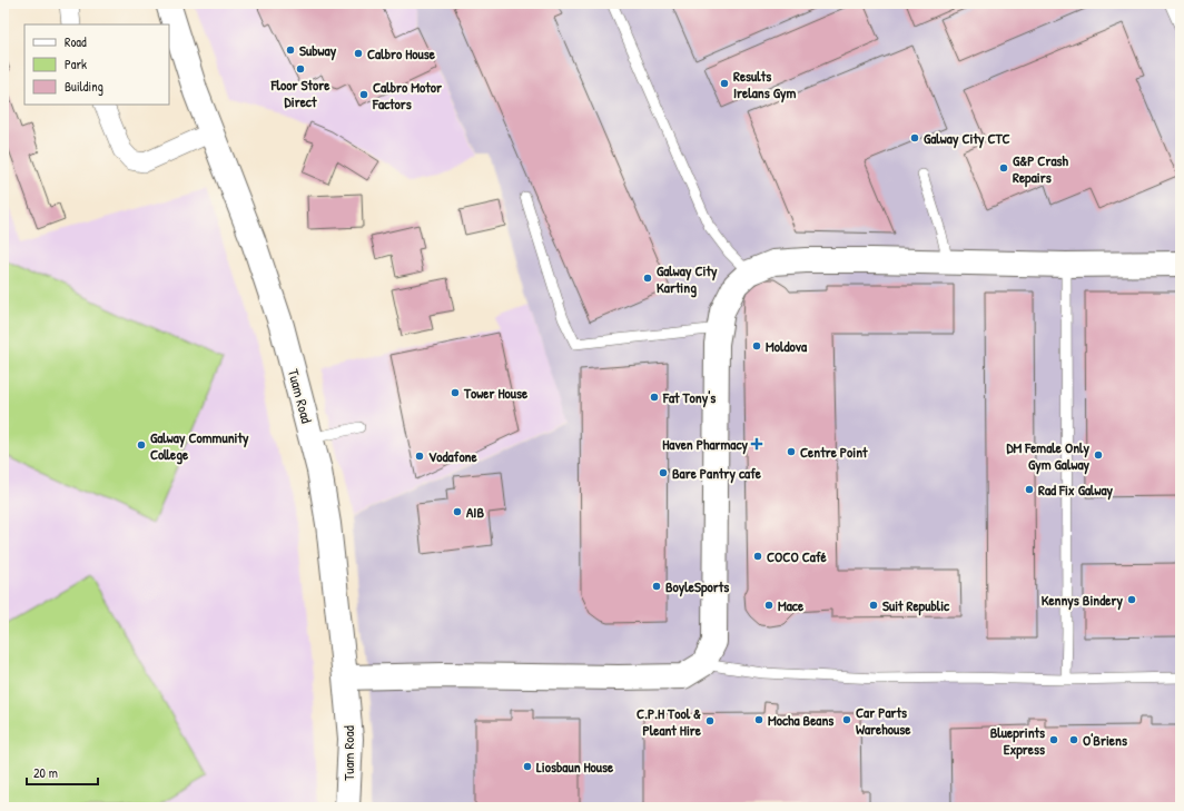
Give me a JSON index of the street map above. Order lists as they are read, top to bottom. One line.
{"streets":{"street":["Tuam Road"]},"places":{"other":["Subway","Calbro House","Floor Store Direct","Results Irelans Gym","Calbro Motor Factors","Galway City CTC","G&P Crash Repairs","Galway City Karting","Moldova","Tower House","Fat Tony's","Galway Community College","Centre Point","DM Female Only Gym Galway","Vodafone","Bare Pantry cafe","Rad Fix Galway","AIB","COCO Café","BoyleSports","Kennys Bindery","Mace","Suit Republic","Mocha Beans","Car Parts Warehouse","C.P.H Tool & Pleant Hire","Blueprints Express","O'Briens","Liosbaun House"],"health":["Haven Pharmacy"]},"legend":["Road","Park","Building"],"scale_bar":"20 m"}
